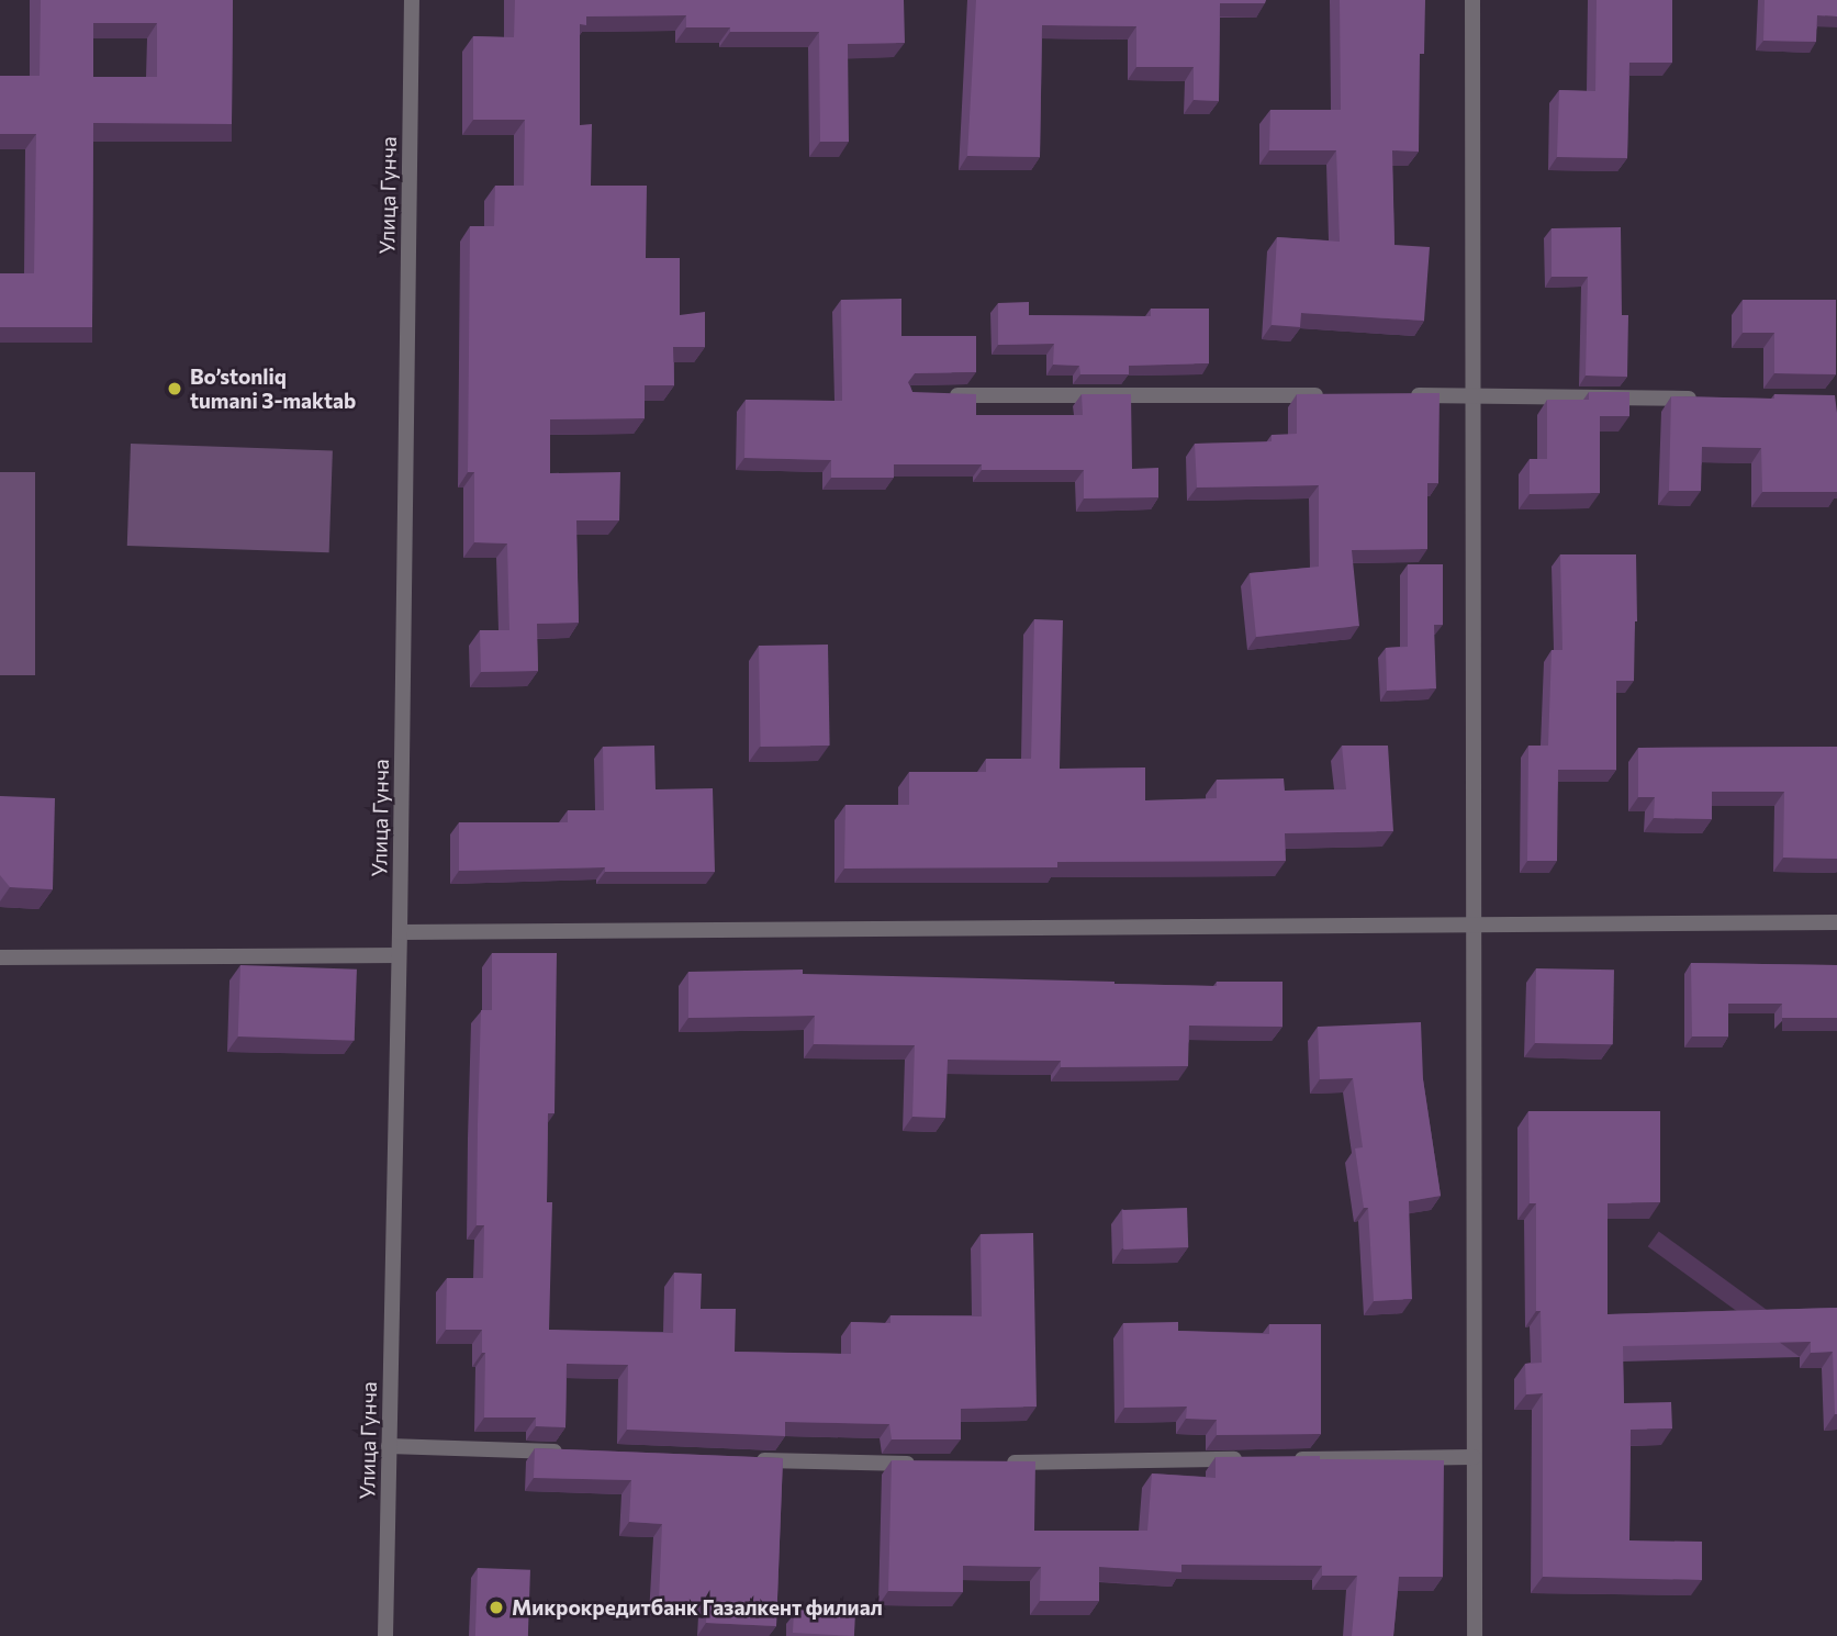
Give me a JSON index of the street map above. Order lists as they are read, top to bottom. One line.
{"streets":{"street":["Улица Гунча"]},"places":["Bo’stonliq tumani 3-maktab","Микрокредитбанк Газалкент филиал"]}
